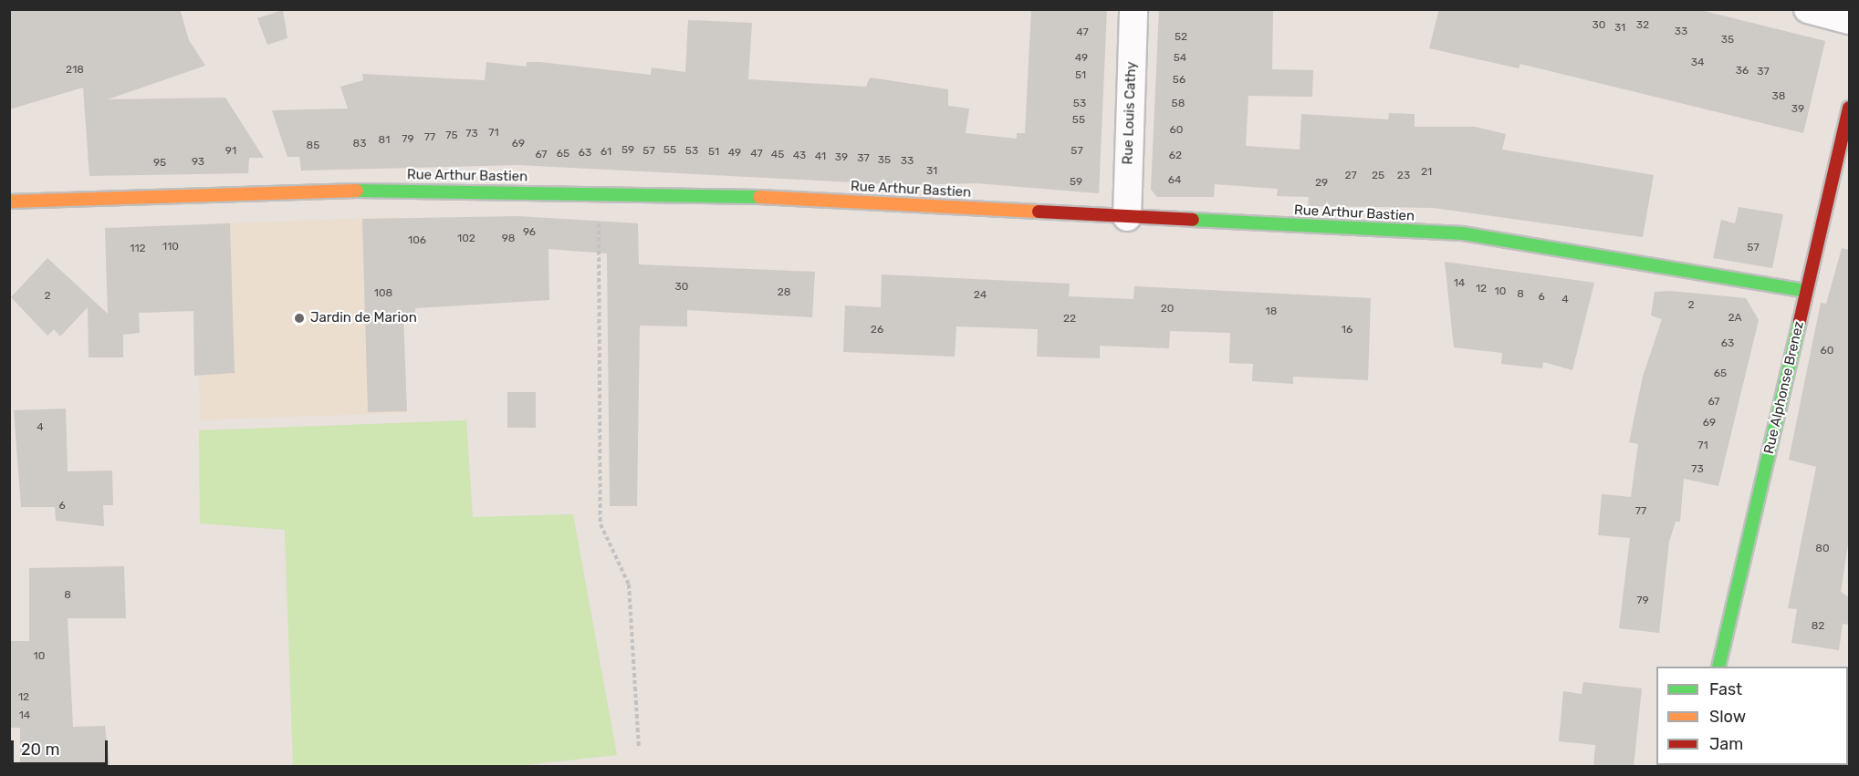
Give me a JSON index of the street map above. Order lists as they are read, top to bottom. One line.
{"streets":{"street":["Rue Louis Cathy","Rue Arthur Bastien","Rue Alphonse Brenez"]},"crossings":[["Rue Louis Cathy","Rue Arthur Bastien"],["Rue Arthur Bastien","Rue Alphonse Brenez"]],"places":["Jardin de Marion"],"house_numbers":["30","32","31","33","47","52","35","49","54","34","218","36","37","51","56","38","53","58","39","55","60","71","73","75","77","79","81","83","69","85","59","55","91","57","53","57","61","51","63","49","65","47","67","45","43","62","41","39","37","35","33","93","95","31","21","27","25","23","64","59","29","96","102","98","106","110","57","112","14","30","12","10","28","108","8","24","2","6","4","2","20","18","2A","22","26","16","63","60","65","67","69","4","71","73","6","77","80","8","79","82","10","12","14"],"legend":["Fast","Slow","Jam"],"scale_bar":"20 m"}
